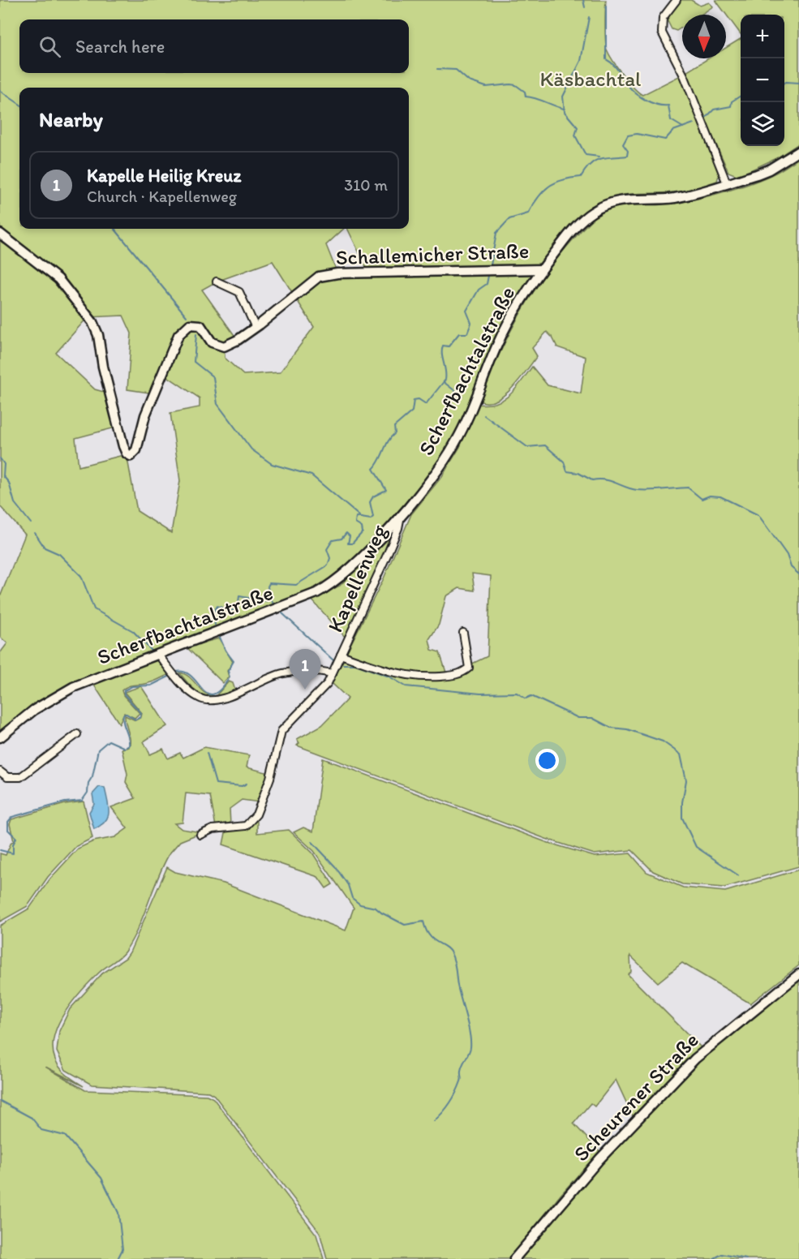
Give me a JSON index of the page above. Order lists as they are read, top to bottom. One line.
{"streets":{"street":["Schallemicher Straße","Scherfbachtalstraße","Kapellenweg","Scheurener Straße"]},"crossings":[["Schallemicher Straße","Scherfbachtalstraße"],["Scherfbachtalstraße","Kapellenweg"]],"parks":["Käsbachtal"],"north":"bottom","page":{"map_buttons":["+","−"],"search":"Search here","heading":"Nearby","list":[{"mark":"1","name":"Kapelle Heilig Kreuz","note":"Church · Kapellenweg","value":"310 m"}],"pins":"1"}}
